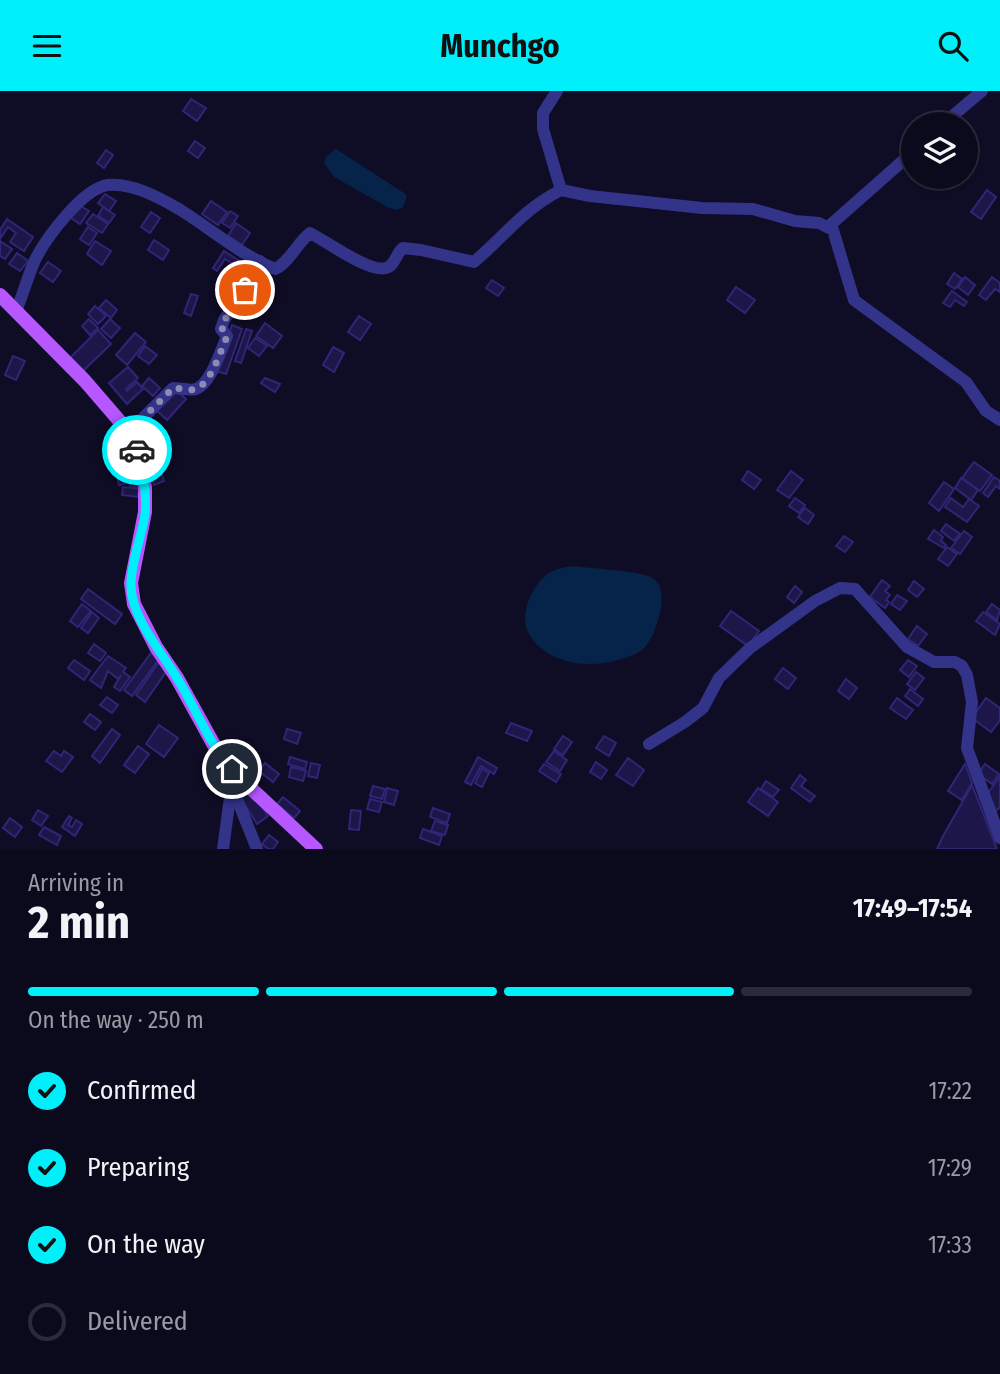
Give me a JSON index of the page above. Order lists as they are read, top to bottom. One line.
{"page":{"header":"Munchgo","heading":["2 min","Arriving in","17:49–17:54"],"bar":"On the way · 250 m","list":[["Confirmed","17:22"],["Preparing","17:29"],["On the way","17:33"],"Delivered"]}}
